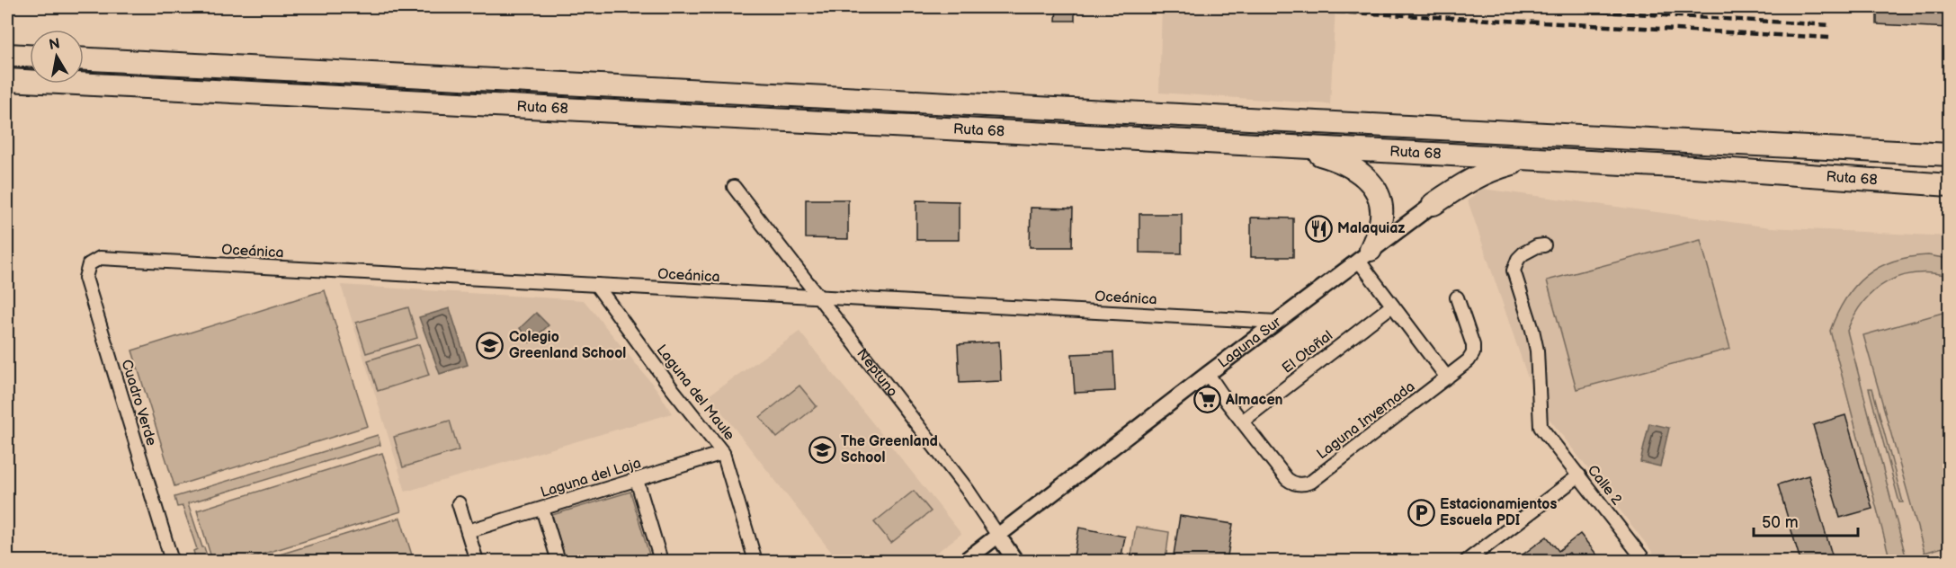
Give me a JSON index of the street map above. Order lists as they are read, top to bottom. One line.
{"streets":{"highway":["Ruta 68"],"street":["Oceánica","Laguna Sur","El Otoñal","Neptuno","Laguna del Maule","Cuadro Verde","Laguna Invernada","Laguna del Laja","Calle 2"]},"crossings":[["Oceánica","Laguna Sur"],["Oceánica","Neptuno"],["Oceánica","Laguna del Maule"],["Oceánica","Cuadro Verde"],["Laguna Sur","Neptuno"],["Laguna Sur","Laguna Invernada"],["El Otoñal","Laguna Invernada"],["Laguna del Maule","Laguna del Laja"]],"places":{"restaurant":["Malaquiaz"],"school or university":["Colegio Greenland School","The Greenland School"],"supermarket":["Almacen"],"parking":["Estacionamientos Escuela PDI"]},"scale_bar":"50 m","north":"top"}
